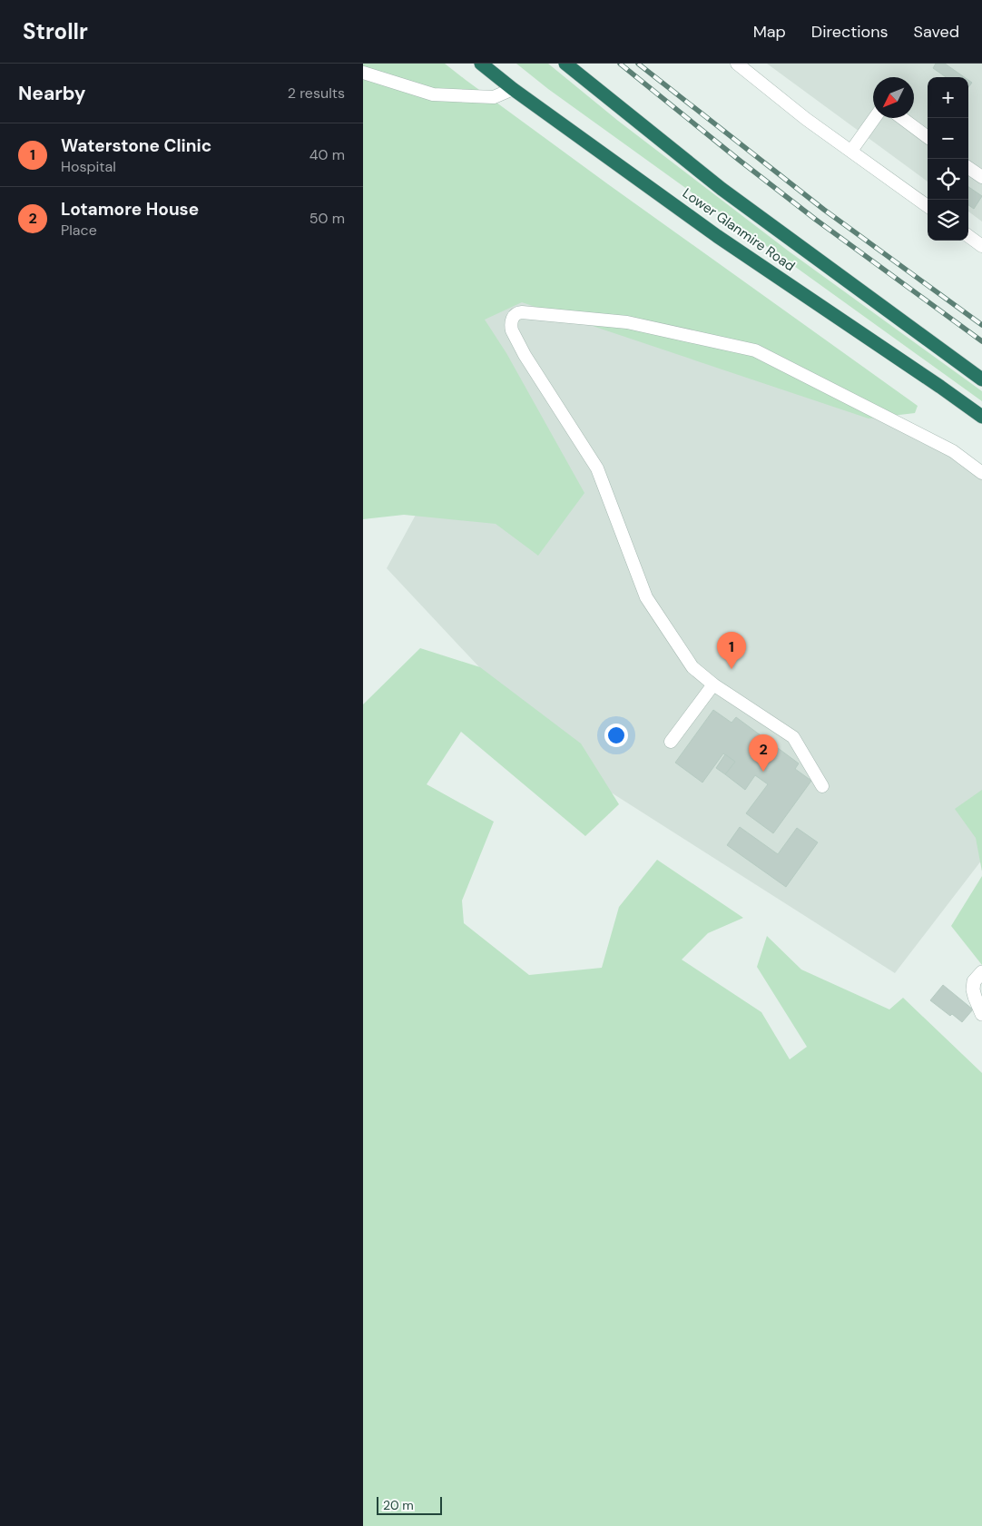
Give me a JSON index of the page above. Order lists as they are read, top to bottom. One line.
{"streets":{"highway":["Lower Glanmire Road"]},"scale_bar":"20 m","north":"bottom left","page":{"header":"Strollr","nav":["Map","Directions","Saved"],"heading":["Nearby","2 results"],"map_buttons":["+","−"],"list":[{"mark":"1","name":"Waterstone Clinic","note":"Hospital","value":"40 m"},{"mark":"2","name":"Lotamore House","note":"Place","value":"50 m"}],"pins":["1","2"],"scale":"20 m"}}
